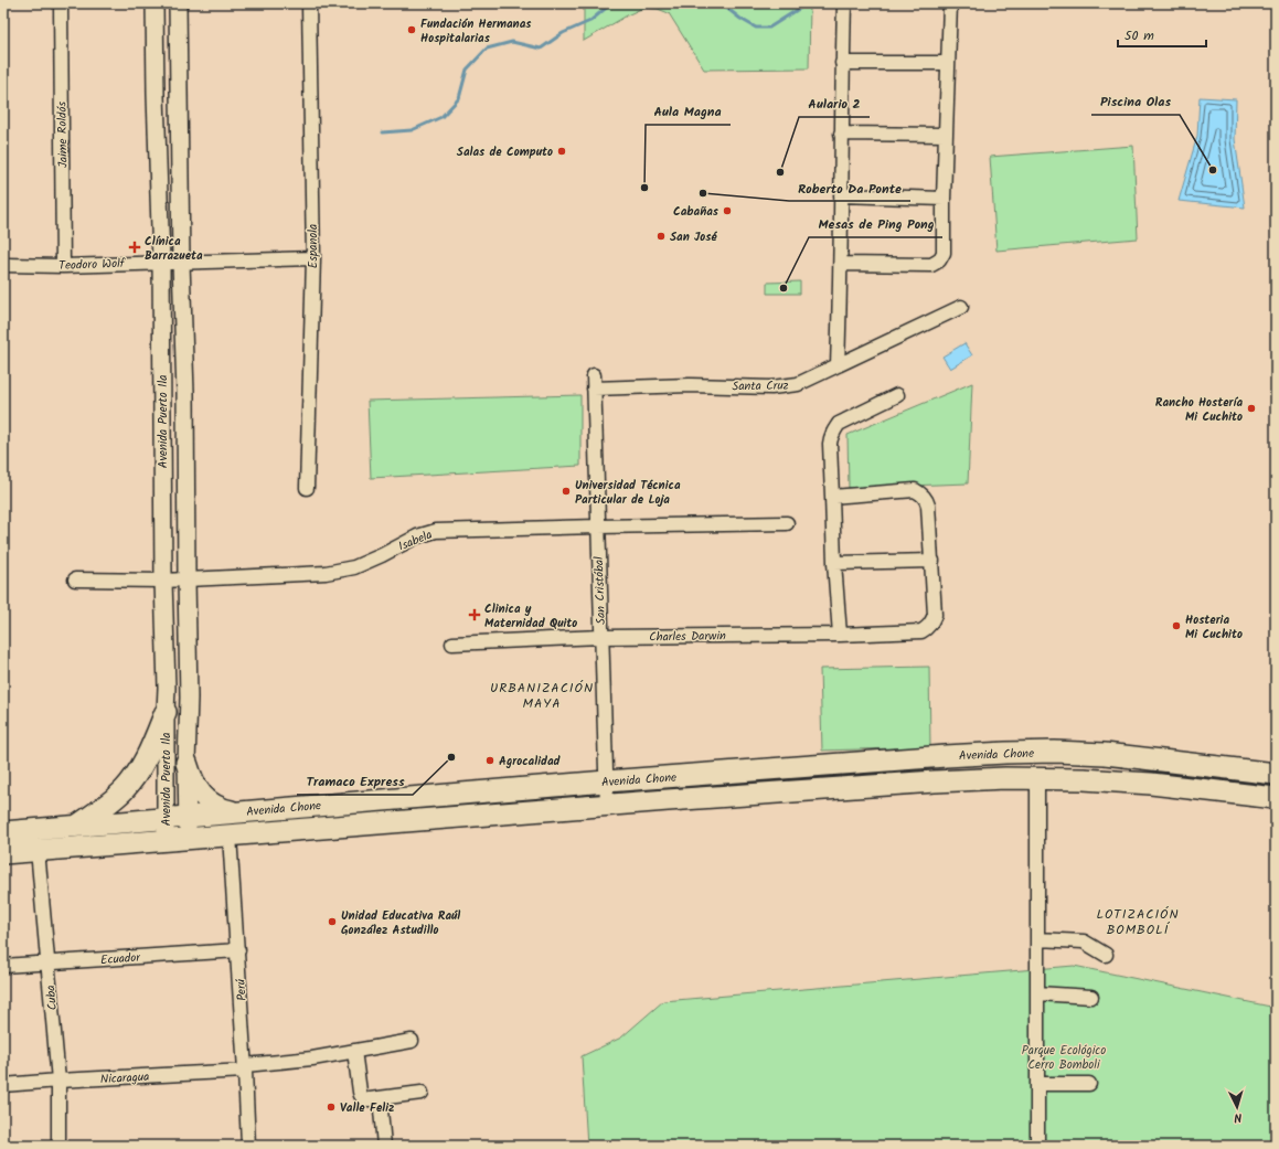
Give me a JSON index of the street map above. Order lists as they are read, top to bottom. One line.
{"streets":{"main road":["Avenida Chone"],"street":["Jaime Roldós","Espanola","Teodoro Wolf","Santa Cruz","Avenida Puerto Ila","Isabela","San Cristóbal","Charles Darwin","Ecuador","Perú","Cuba","Nicaragua"]},"crossings":[["Jaime Roldós","Teodoro Wolf"],["Espanola","Teodoro Wolf"],["Teodoro Wolf","Avenida Puerto Ila"],["Santa Cruz","San Cristóbal"],["Avenida Puerto Ila","Isabela"],["Avenida Puerto Ila","Avenida Chone"],["Isabela","San Cristóbal"],["San Cristóbal","Charles Darwin"],["San Cristóbal","Avenida Chone"],["Avenida Chone","Perú"],["Avenida Chone","Cuba"],["Ecuador","Perú"],["Ecuador","Cuba"],["Perú","Nicaragua"],["Cuba","Nicaragua"]],"districts":["URBANIZACIÓN MAYA","LOTIZACIÓN BOMBOLÍ"],"parks":["Parque Ecológico Cerro Bomboli"],"places":{"other":["Fundación Hermanas Hospitalarias","Salas de Computo","Piscina Olas","Aulario 2","Aula Magna","Roberto Da Ponte","Cabañas","San José","Mesas de Ping Pong","Rancho Hostería Mi Cuchito","Universidad Técnica Particular de Loja","Hosteria Mi Cuchito","Tramaco Express","Agrocalidad","Unidad Educativa Raúl González Astudillo","Valle Feliz"],"health":["Clínica Barrazueta","Clinica y Maternidad Quito"]},"scale_bar":"50 m","north":"bottom"}
